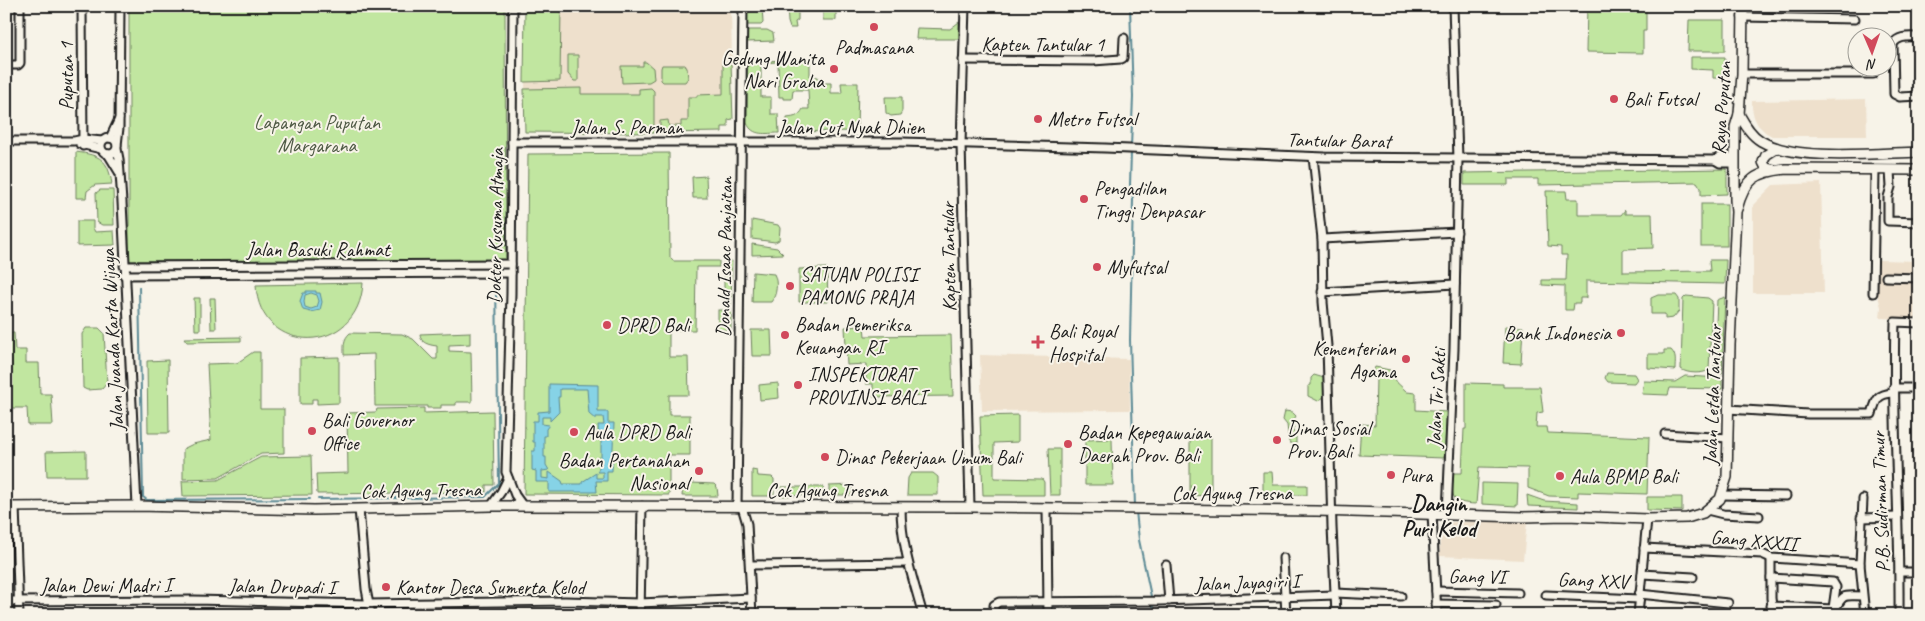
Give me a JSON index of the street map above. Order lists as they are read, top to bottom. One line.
{"streets":{"main road":["Raya Puputan","Jalan Letda Tantular","Cok Agung Tresna"],"street":["Kapten Tantular 1","Puputan 1","Jalan S. Parman","Jalan Cut Nyak Dhien","Tantular Barat","Dokter Kusuma Atmaja","Jalan Basuki Rahmat","Donald Isaac Panjaitan","Kapten Tantular","Jalan Juanda Karta Wijaya","Jalan Tri Sakti","P.B. Sudirman Timur","Gang XXXII","Gang VI","Gang XXV","Jalan Jayagiri I","Jalan Dewi Madri I","Jalan Drupadi I"]},"crossings":[["Kapten Tantular 1","Kapten Tantular"],["Raya Puputan","Tantular Barat"],["Raya Puputan","Jalan Letda Tantular"],["Jalan S. Parman","Jalan Cut Nyak Dhien"],["Jalan S. Parman","Dokter Kusuma Atmaja"],["Jalan S. Parman","Donald Isaac Panjaitan"],["Jalan Cut Nyak Dhien","Tantular Barat"],["Jalan Cut Nyak Dhien","Donald Isaac Panjaitan"],["Jalan Cut Nyak Dhien","Kapten Tantular"],["Tantular Barat","Kapten Tantular"],["Tantular Barat","Jalan Tri Sakti"],["Dokter Kusuma Atmaja","Jalan Basuki Rahmat"],["Dokter Kusuma Atmaja","Cok Agung Tresna"],["Jalan Basuki Rahmat","Jalan Juanda Karta Wijaya"],["Donald Isaac Panjaitan","Cok Agung Tresna"],["Donald Isaac Panjaitan","Jalan Drupadi I"],["Kapten Tantular","Cok Agung Tresna"],["Jalan Juanda Karta Wijaya","Cok Agung Tresna"],["Jalan Letda Tantular","Cok Agung Tresna"],["Jalan Tri Sakti","Cok Agung Tresna"],["Jalan Dewi Madri I","Jalan Drupadi I"]],"districts":["Dangin Puri Kelod"],"parks":["Lapangan Puputan Margarana"],"places":{"other":["Padmasana","Gedung Wanita Nari Graha","Bali Futsal","Metro Futsal","Pengadilan Tinggi Denpasar","Myfutsal","SATUAN POLISI PAMONG PRAJA","DPRD Bali","Bank Indonesia","Badan Pemeriksa Keuangan RI","Kementerian Agama","INSPEKTORAT PROVINSI BALI","Bali Governor Office","Aula DPRD Bali","Dinas Sosial Prov. Bali","Badan Kepegawaian Daerah Prov. Bali","Dinas Pekerjaan Umum Bali","Badan Pertanahan Nasional","Pura","Aula BPMP Bali","Kantor Desa Sumerta Kelod"],"health":["Bali Royal Hospital"]},"north":"bottom"}
